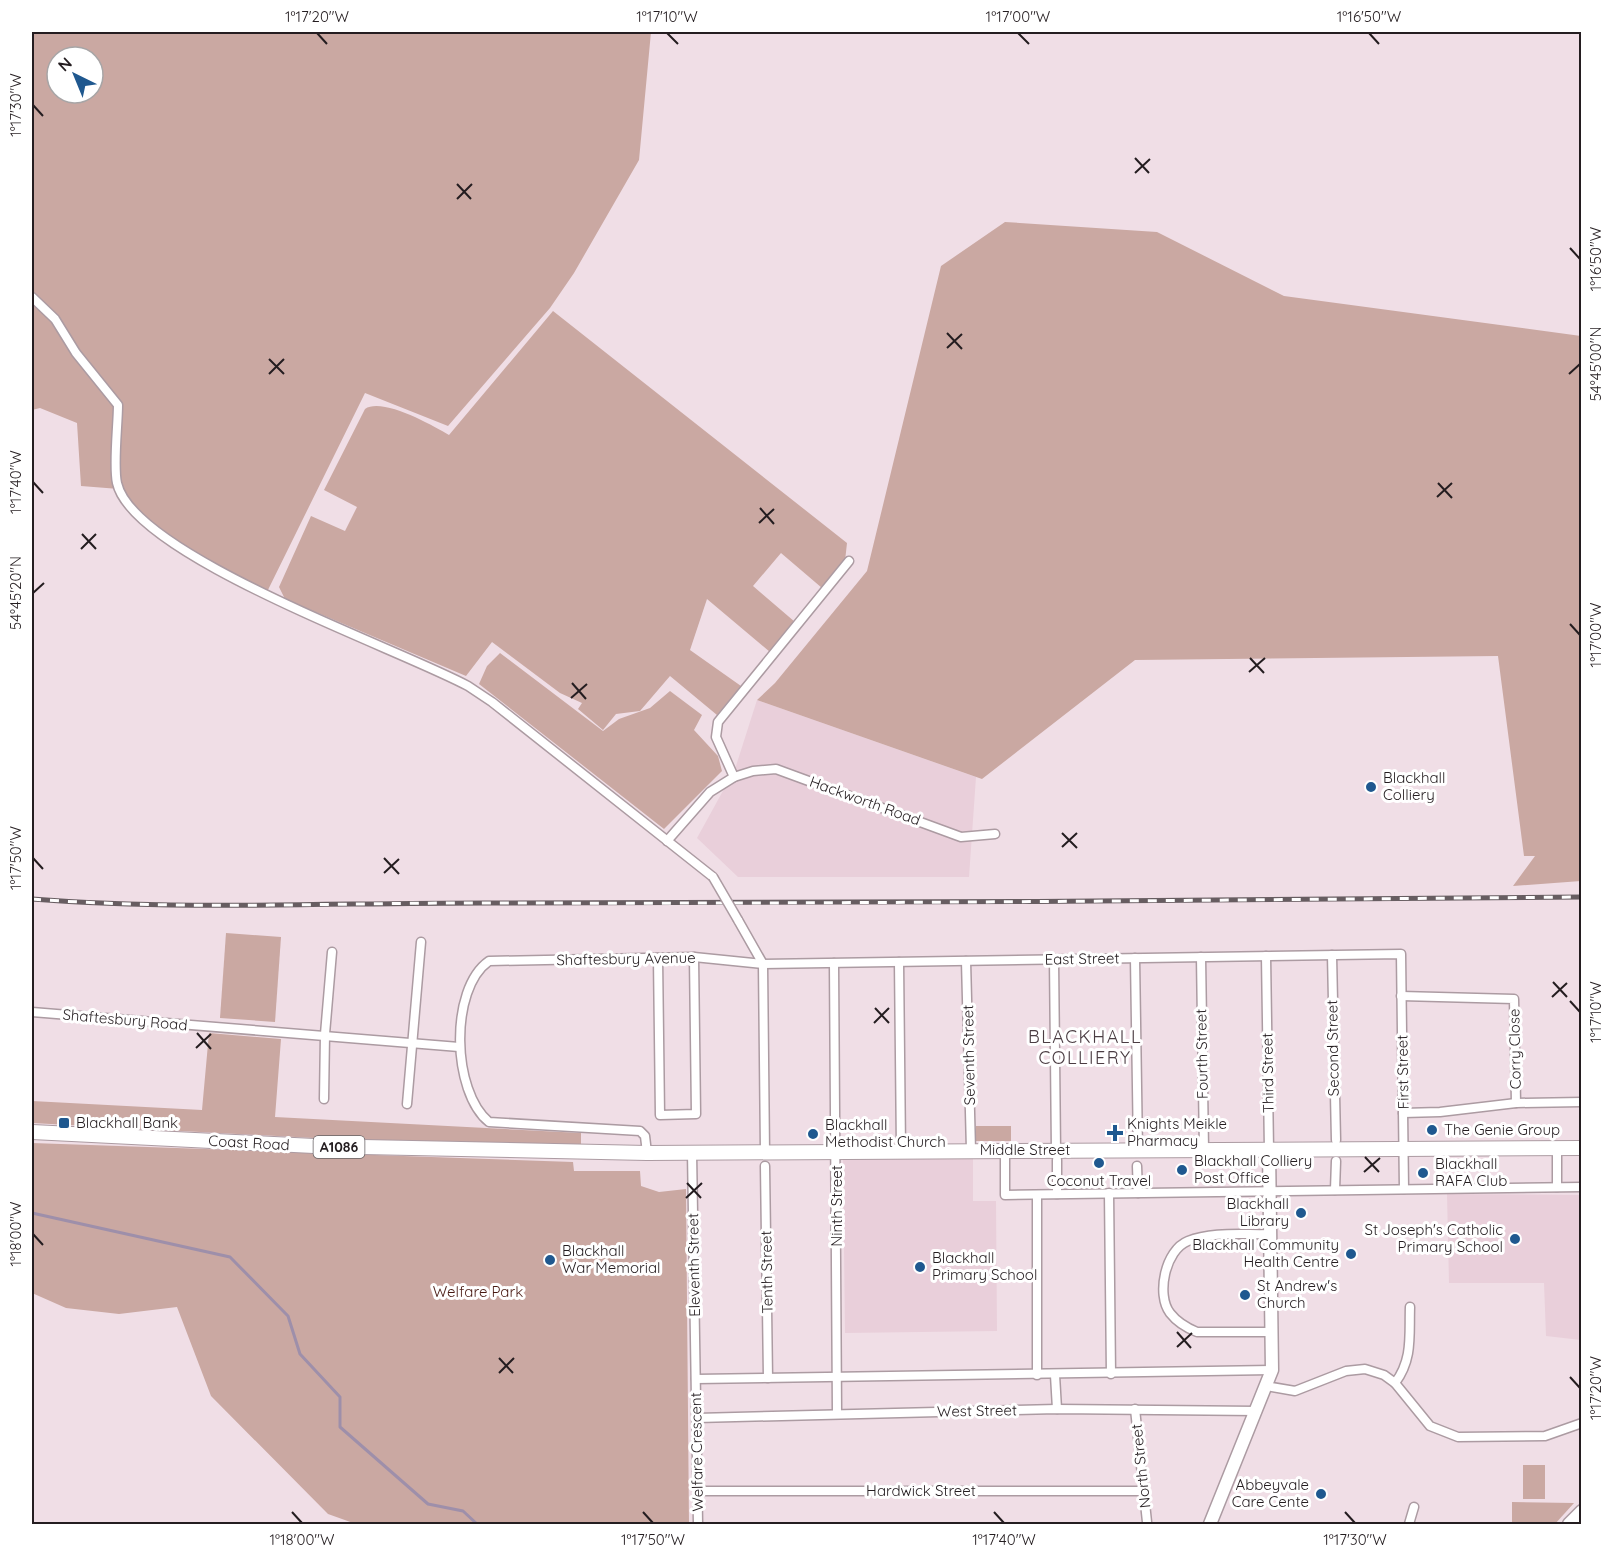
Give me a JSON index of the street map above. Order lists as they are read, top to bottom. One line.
{"streets":{"main road":["Coast Road","A1086","Middle Street"],"street":["Hackworth Road","Shaftesbury Avenue","East Street","Shaftesbury Road","Second Street","Corry Close","Fourth Street","Seventh Street","First Street","Third Street","Ninth Street","Eleventh Street","Tenth Street","West Street","Welfare Crescent","North Street","Hardwick Street"]},"crossings":[["Shaftesbury Avenue","East Street"],["Shaftesbury Avenue","Shaftesbury Road"],["Shaftesbury Avenue","Tenth Street"],["East Street","Second Street"],["East Street","Fourth Street"],["East Street","Seventh Street"],["East Street","First Street"],["East Street","Third Street"],["East Street","Ninth Street"],["East Street","Tenth Street"],["Corry Close","First Street"],["Fourth Street","Middle Street"],["Seventh Street","Middle Street"],["First Street","A1086"],["First Street","Middle Street"],["Third Street","Middle Street"],["Coast Road","Middle Street"],["A1086","Middle Street"],["Middle Street","Ninth Street"],["Middle Street","Eleventh Street"],["Middle Street","Tenth Street"],["Ninth Street","West Street"],["Eleventh Street","Welfare Crescent"],["West Street","Welfare Crescent"],["West Street","North Street"],["Welfare Crescent","Hardwick Street"],["North Street","Hardwick Street"]],"districts":["BLACKHALL COLLIERY"],"parks":["Welfare Park"],"places":{"other":["Blackhall Colliery","The Genie Group","Blackhall Methodist Church","Coconut Travel","Blackhall Colliery Post Office","Blackhall RAFA Club","Blackhall Library","St Joseph's Catholic Primary School","Blackhall Community Health Centre","Blackhall War Memorial","Blackhall Primary School","St Andrew's Church","Abbeyvale Care Cente"],"transit":["Blackhall Bank"],"health":["Knights Meikle Pharmacy"]},"north":"top left","coordinates":["1°17'20\"W","1°17'10\"W","1°17'00\"W","1°16'50\"W","1°17'30\"W","54°45'00\"N","1°17'40\"W","54°45'20\"N","1°17'50\"W","1°18'00\"W"]}
